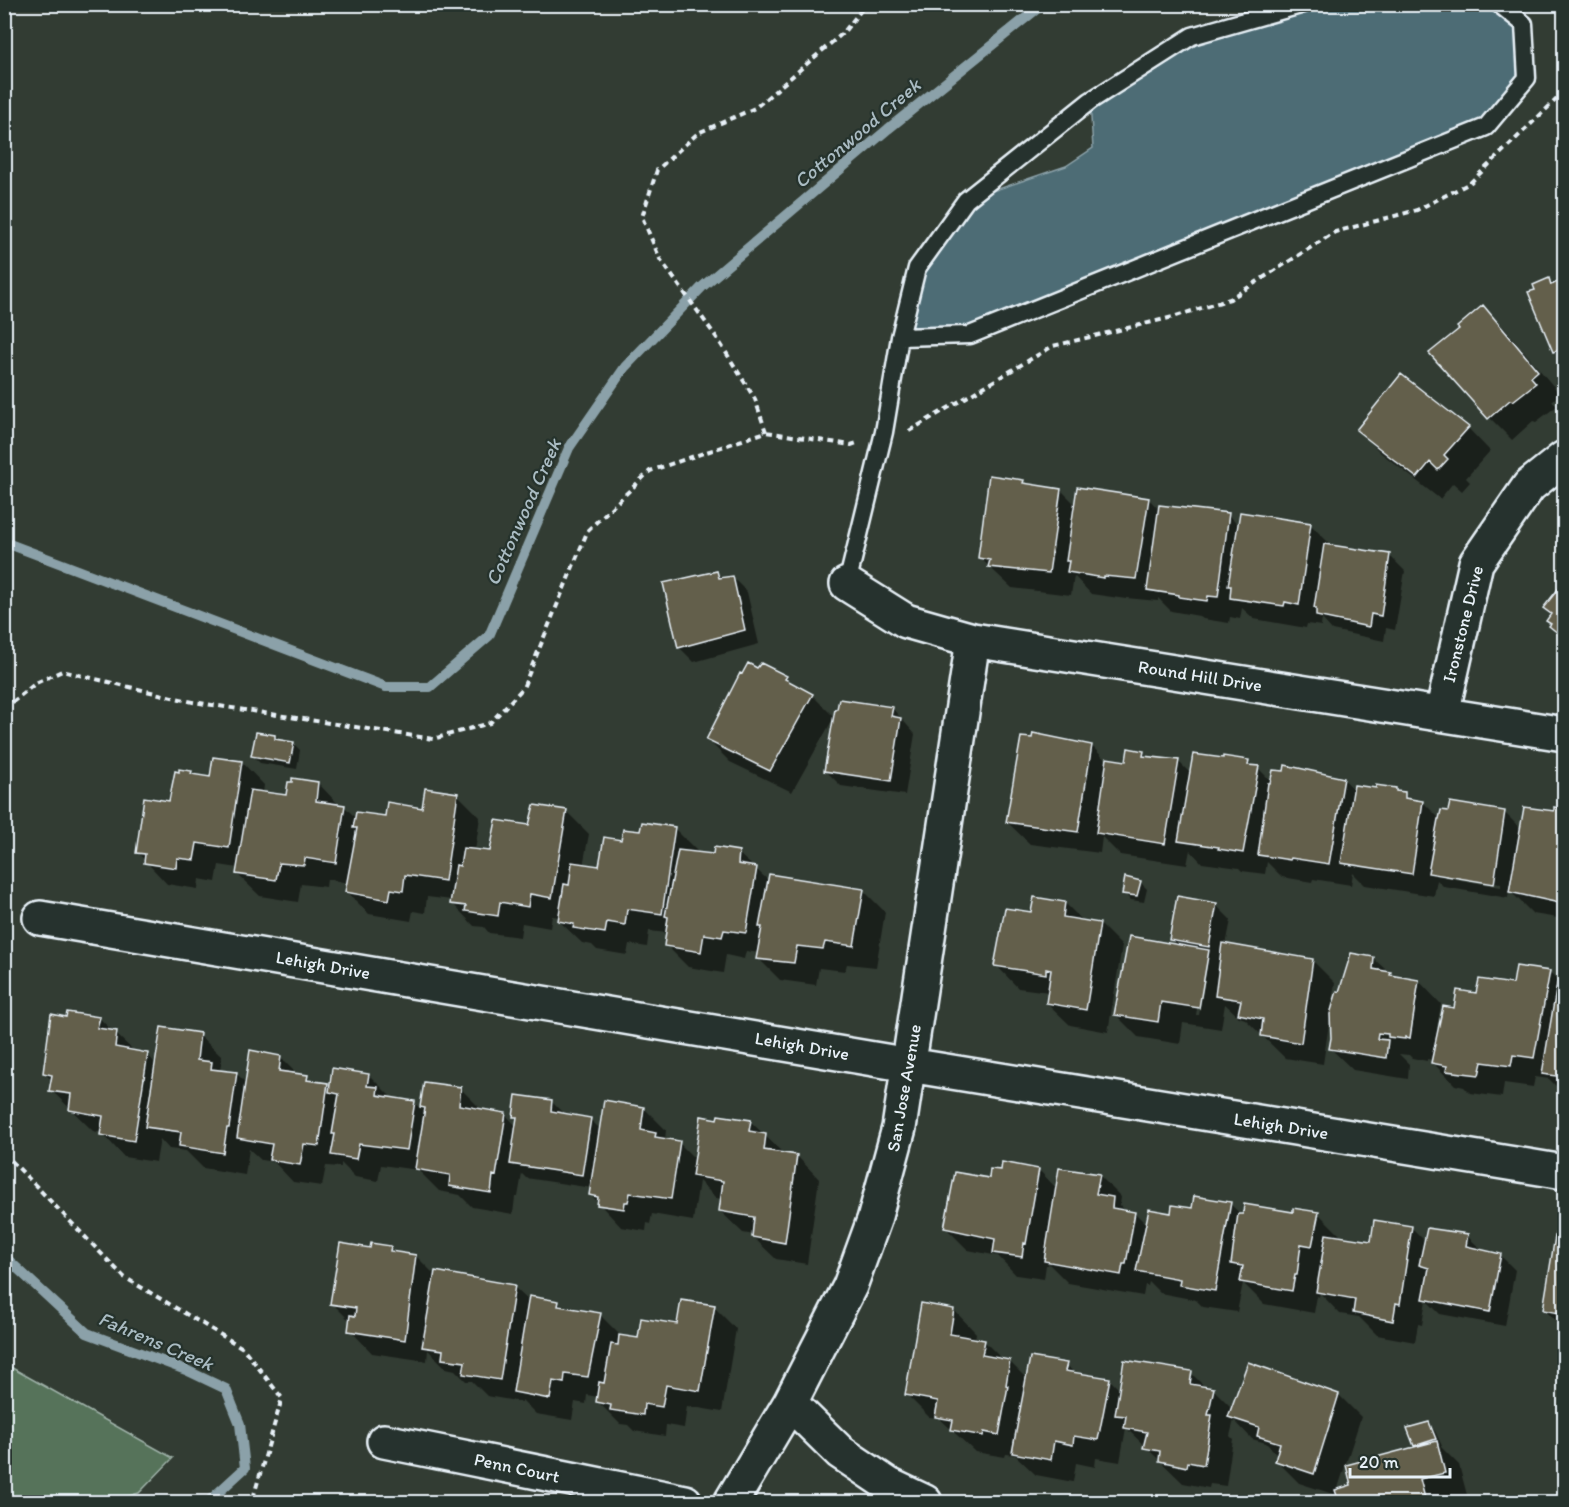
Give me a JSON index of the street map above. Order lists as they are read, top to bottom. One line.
{"streets":{"street":["Ironstone Drive","Round Hill Drive","Lehigh Drive","San Jose Avenue","Penn Court"]},"crossings":[["Ironstone Drive","Round Hill Drive"],["Round Hill Drive","San Jose Avenue"],["Lehigh Drive","San Jose Avenue"]],"water":["Cottonwood Creek","Fahrens Creek"],"scale_bar":"20 m"}
